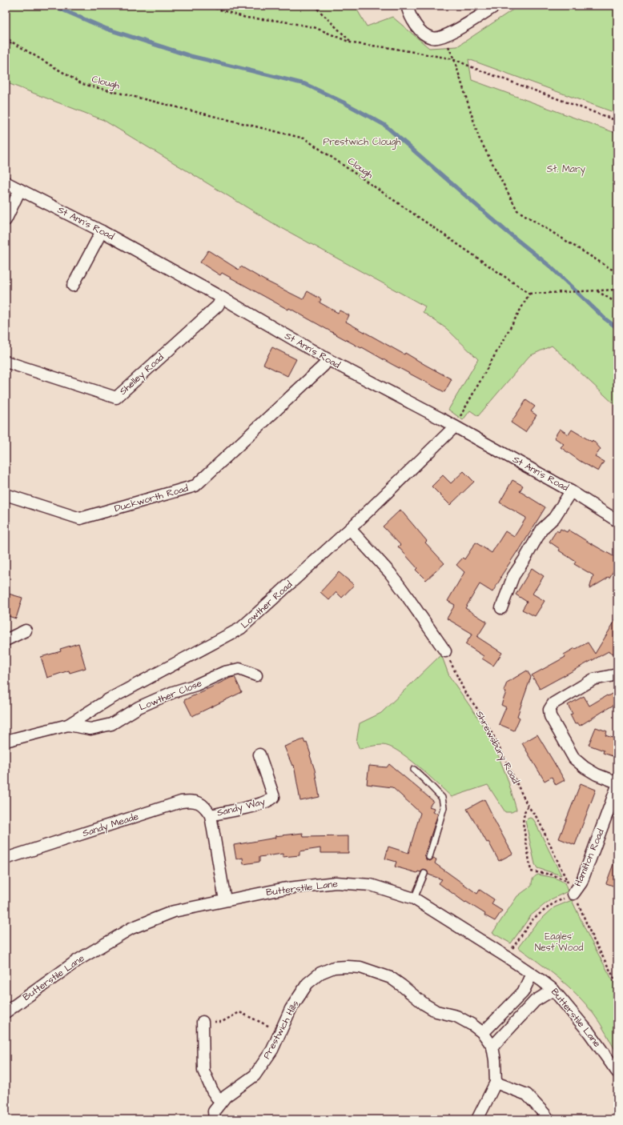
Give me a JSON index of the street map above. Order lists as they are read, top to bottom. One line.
{"streets":{"street":["St Ann's Road","Shelley Road","Duckworth Road","Lowther Road","Lowther Close","Sandy Way","Sandy Meade","Hamilton Road","Butterstile Lane","Prestwich Hills"],"path":["Clough","Shrewsbury Road"]},"crossings":[["St Ann's Road","Shelley Road"],["St Ann's Road","Duckworth Road"],["St Ann's Road","Lowther Road"],["Lowther Road","Lowther Close"],["Shrewsbury Road","Hamilton Road"],["Sandy Way","Sandy Meade"],["Sandy Way","Butterstile Lane"]],"parks":["Prestwich Clough","St. Mary","Eagles' Nest Wood"]}
